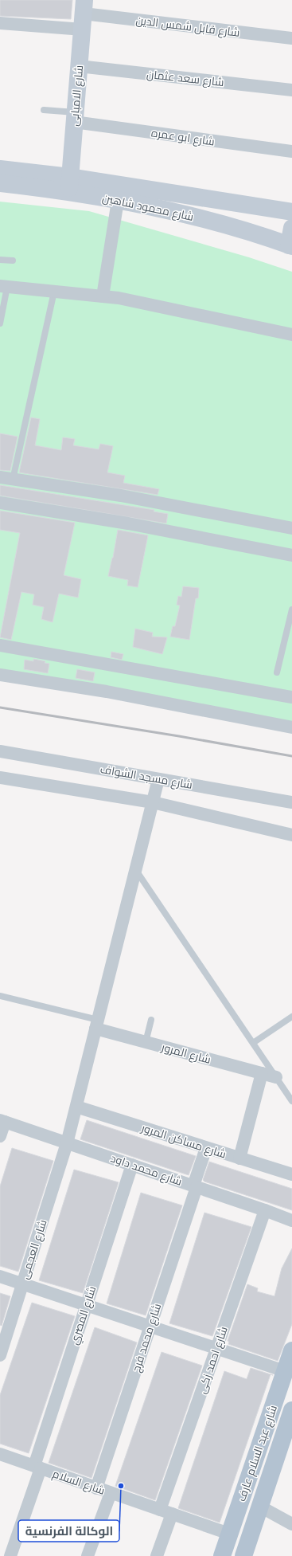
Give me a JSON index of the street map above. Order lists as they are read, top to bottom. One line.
{"streets":{"main road":["شارع الامبابى","شارع محمود شاهين","شارع عبد السلام عارف"],"street":["شارع قابل شمس الدين","شارع سعد عثمان","شارع ابو عمره","شارع مسجد الشواف","شارع المرور","شارع مساكن المرور","شارع محمد داود","شارع العجمى","شارع المصري","شارع محمد فرج","شارع احمد زكى","شارع السلام"]},"crossings":[["شارع قابل شمس الدين","شارع الامبابى"],["شارع سعد عثمان","شارع الامبابى"],["شارع الامبابى","شارع ابو عمره"],["شارع الامبابى","شارع محمود شاهين"],["شارع مسجد الشواف","شارع العجمى"],["شارع المرور","شارع العجمى"],["شارع مساكن المرور","شارع العجمى"],["شارع مساكن المرور","شارع محمد فرج"],["شارع محمد داود","شارع العجمى"],["شارع محمد داود","شارع المصري"],["شارع محمد داود","شارع محمد فرج"],["شارع محمد داود","شارع احمد زكى"],["شارع المصري","شارع السلام"],["شارع محمد فرج","شارع السلام"],["شارع احمد زكى","شارع السلام"],["شارع عبد السلام عارف","شارع السلام"]],"places":["الوكالة الفرنسية"]}
